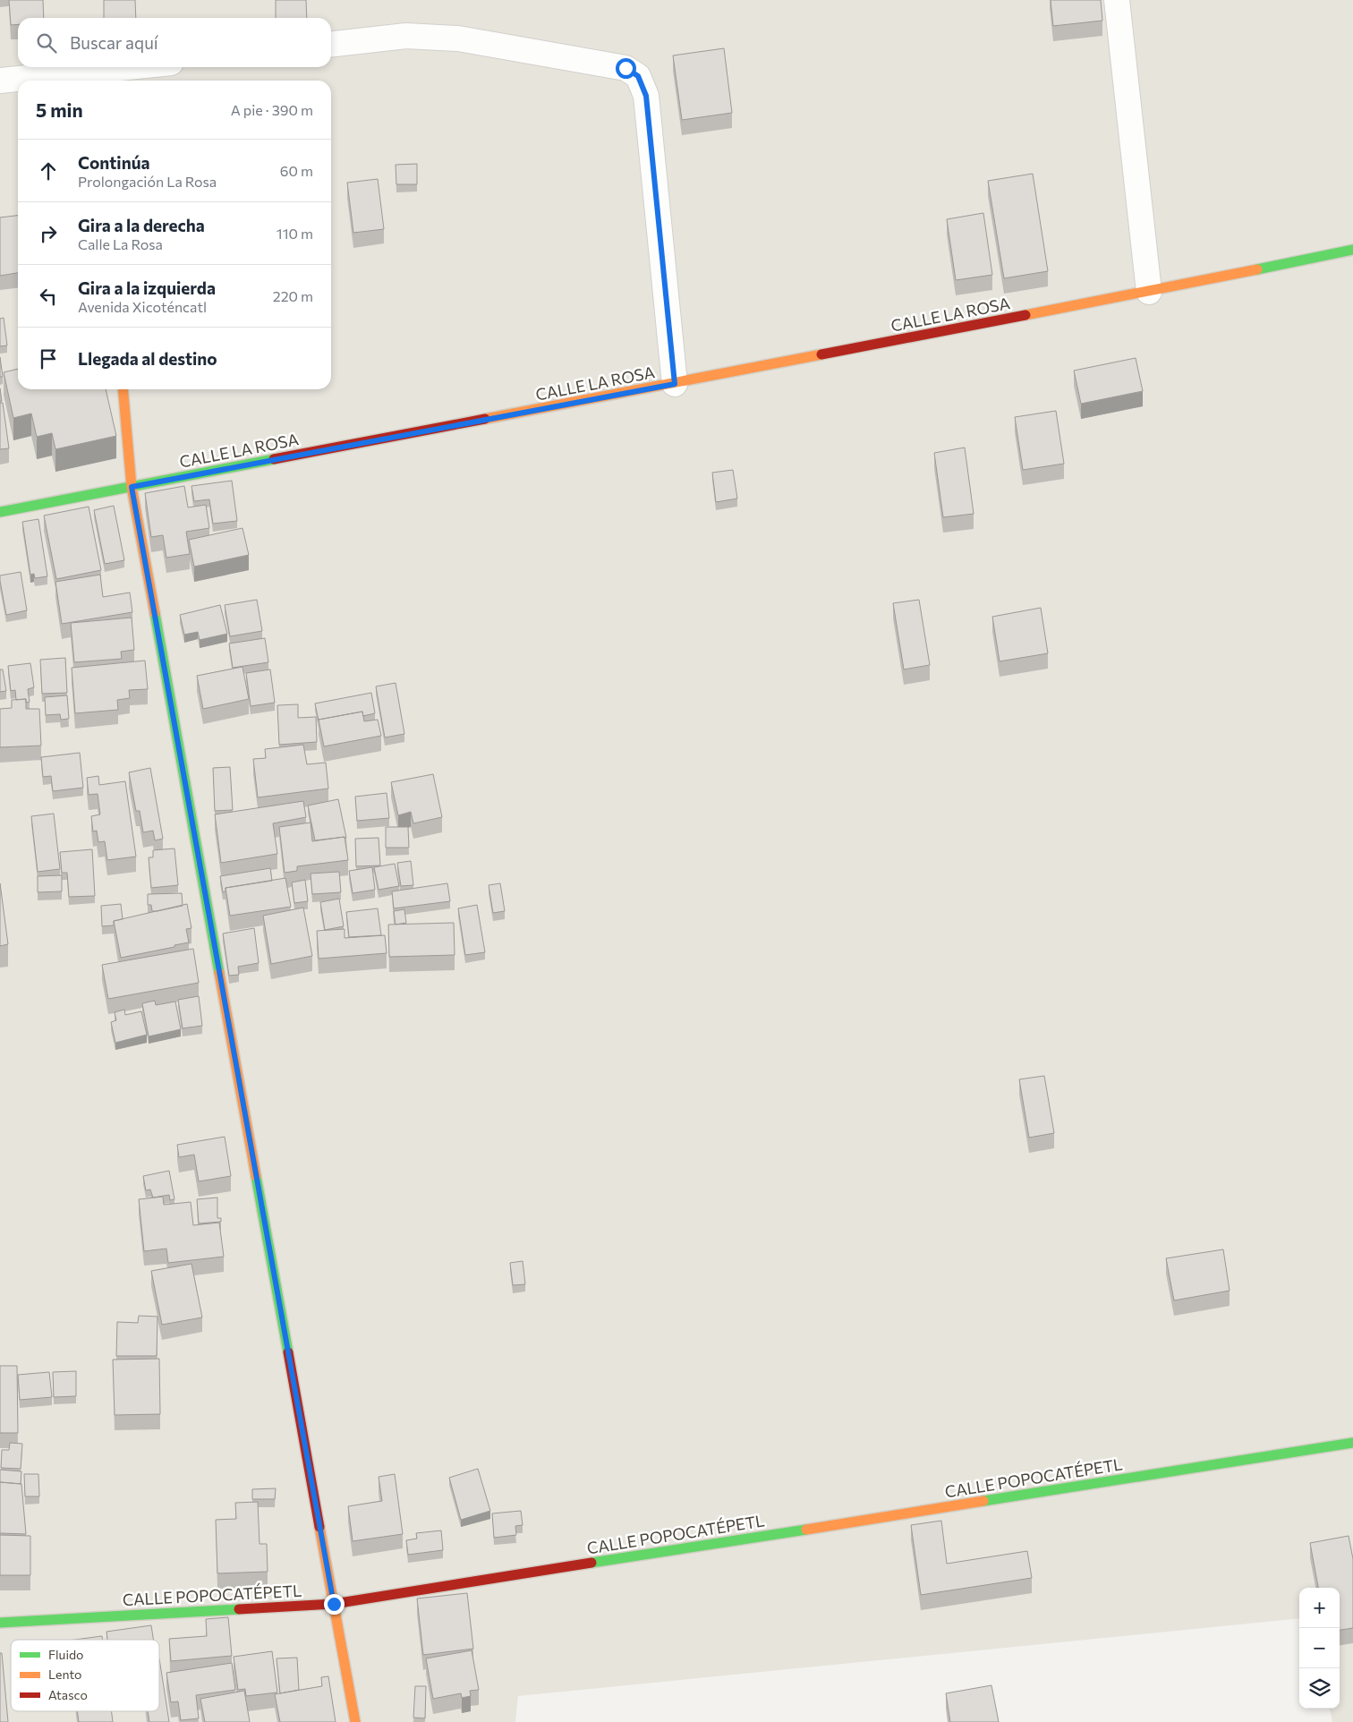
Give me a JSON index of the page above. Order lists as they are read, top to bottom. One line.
{"streets":{"street":["CALLE LA ROSA","CALLE POPOCATÉPETL"]},"legend":["Fluido","Lento","Atasco"],"page":{"search":"Buscar aquí","heading":["5 min","A pie · 390 m"],"list":[["Continúa","Prolongación La Rosa","60 m"],["Gira a la derecha","Calle La Rosa","110 m"],["Gira a la izquierda","Avenida Xicoténcatl","220 m"],"Llegada al destino"],"map_buttons":["+","−"]}}
